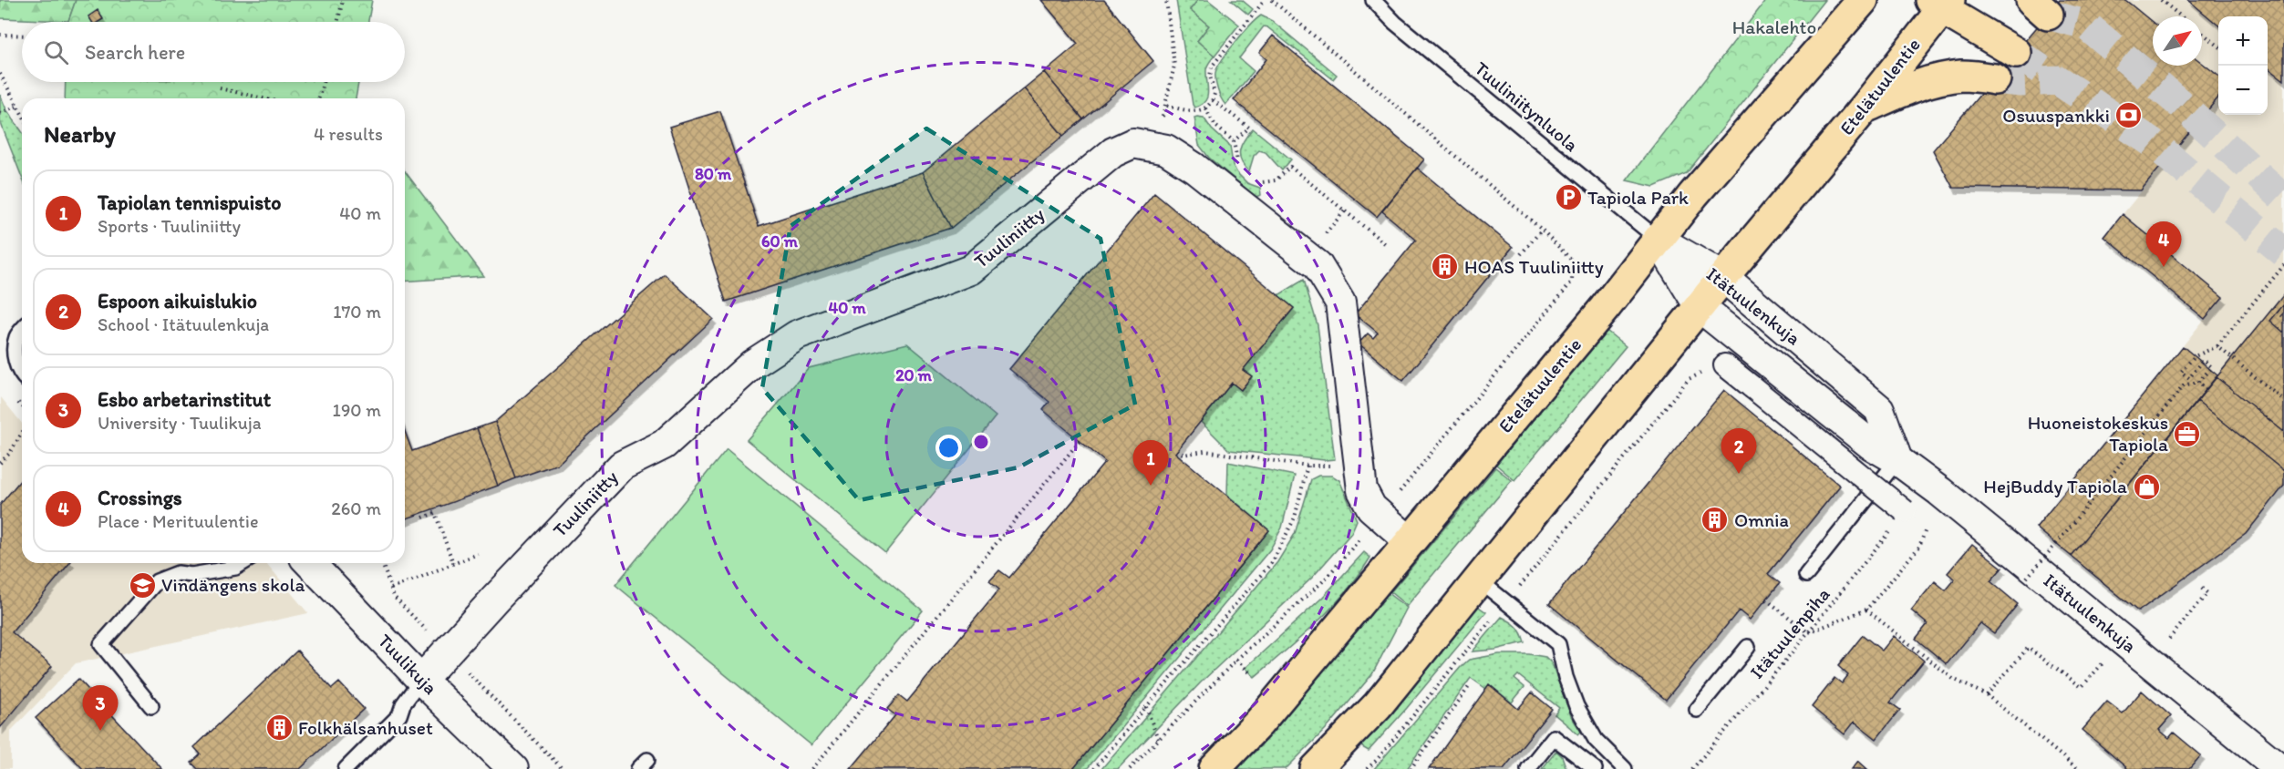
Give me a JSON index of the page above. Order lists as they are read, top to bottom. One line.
{"streets":{"main road":["Etelätuulentie"],"street":["Tuuliniitty","Itätuulenkuja","Tuulikuja"],"lane":["Tuuliniitynluola"],"path":["Itätuulenpiha"]},"crossings":[["Etelätuulentie","Tuuliniitynluola"],["Etelätuulentie","Tuuliniitty"],["Etelätuulentie","Itätuulenkuja"],["Tuuliniitynluola","Itätuulenkuja"],["Tuuliniitty","Tuulikuja"]],"parks":["Hakalehto"],"places":{"bank":["Osuuspankki"],"parking":["Tapiola Park"],"building":["HOAS Tuuliniitty","Omnia","Folkhälsanhuset"],"office":["Huoneistokeskus Tapiola"],"shop":["HejBuddy Tapiola"],"school or university":["Vindängens skola"]},"north":"top right","page":{"map_buttons":["+","−"],"search":"Search here","heading":["Nearby","4 results"],"list":[{"mark":"1","name":"Tapiolan tennispuisto","note":"Sports · Tuuliniitty","value":"40 m"},{"mark":"2","name":"Espoon aikuislukio","note":"School · Itätuulenkuja","value":"170 m"},{"mark":"3","name":"Esbo arbetarinstitut","note":"University · Tuulikuja","value":"190 m"},{"mark":"4","name":"Crossings","note":"Place · Merituulentie","value":"260 m"}],"pins":["4","2","1","3"]},"rings":["80 m","60 m","40 m","20 m"]}
